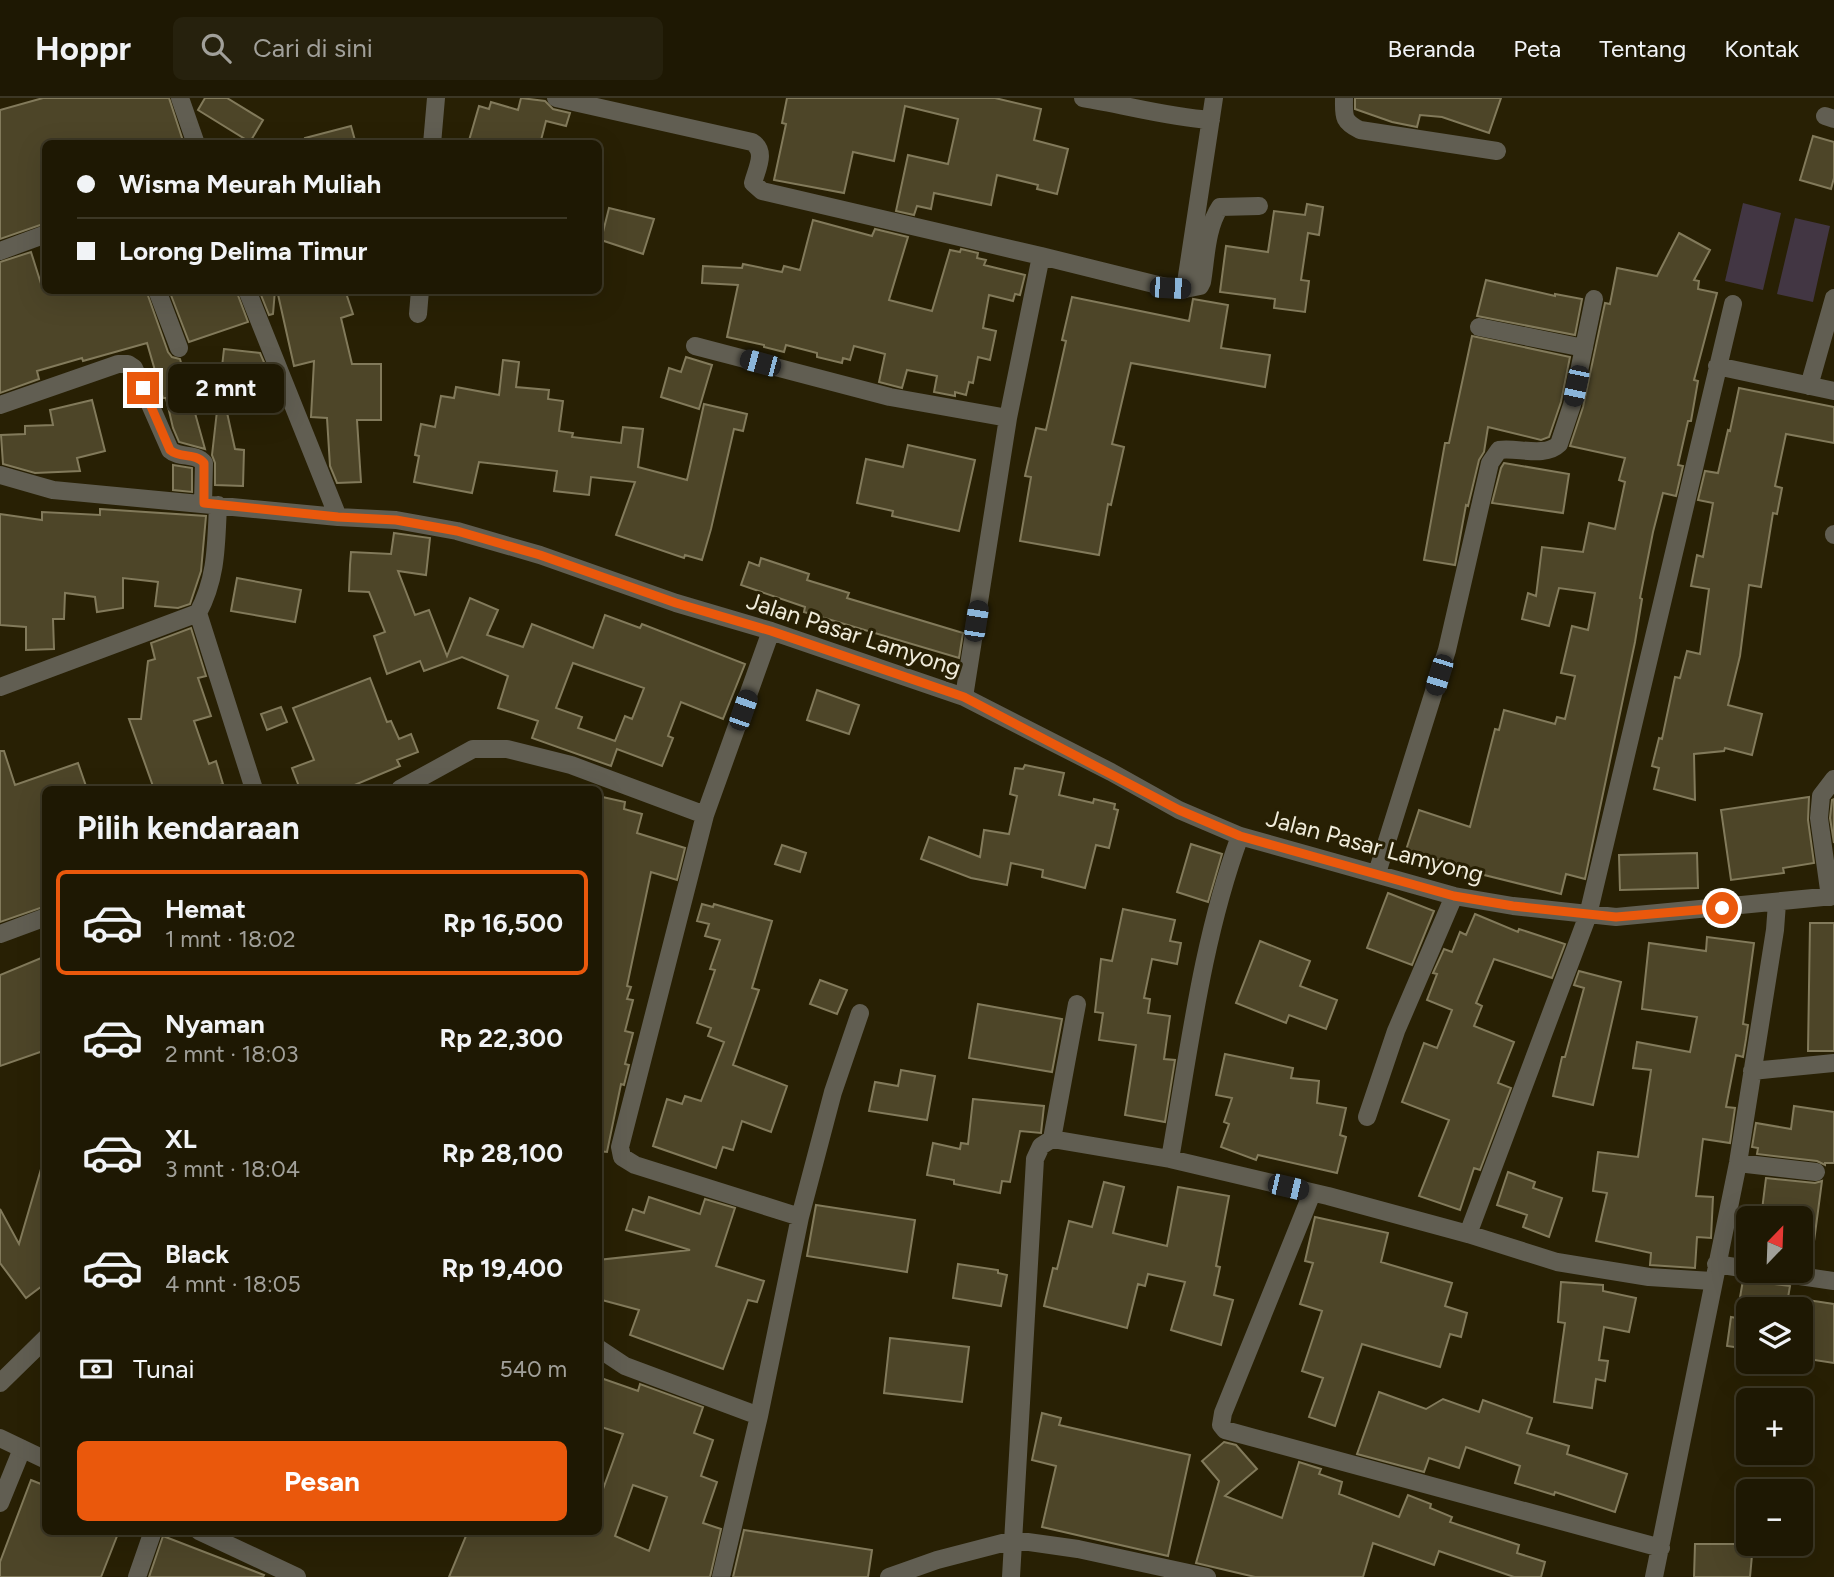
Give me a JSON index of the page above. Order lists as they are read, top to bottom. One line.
{"streets":{"street":["Jalan Pasar Lamyong"]},"north":"top right","page":{"header":"Hoppr","search":"Cari di sini","nav":["Beranda","Peta","Tentang","Kontak"],"banner":["Wisma Meurah Muliah","Lorong Delima Timur"],"bubble":"2 mnt","heading":"Pilih kendaraan","list":[{"name":"Hemat","note":"1 mnt · 18:02","value":"Rp 16,500"},{"name":"Nyaman","note":"2 mnt · 18:03","value":"Rp 22,300"},{"name":"XL","note":"3 mnt · 18:04","value":"Rp 28,100"},{"name":"Black","note":"4 mnt · 18:05","value":"Rp 19,400"}],"map_buttons":["+","−"],"pay":["Tunai","540 m"],"buttons":"Pesan"}}
